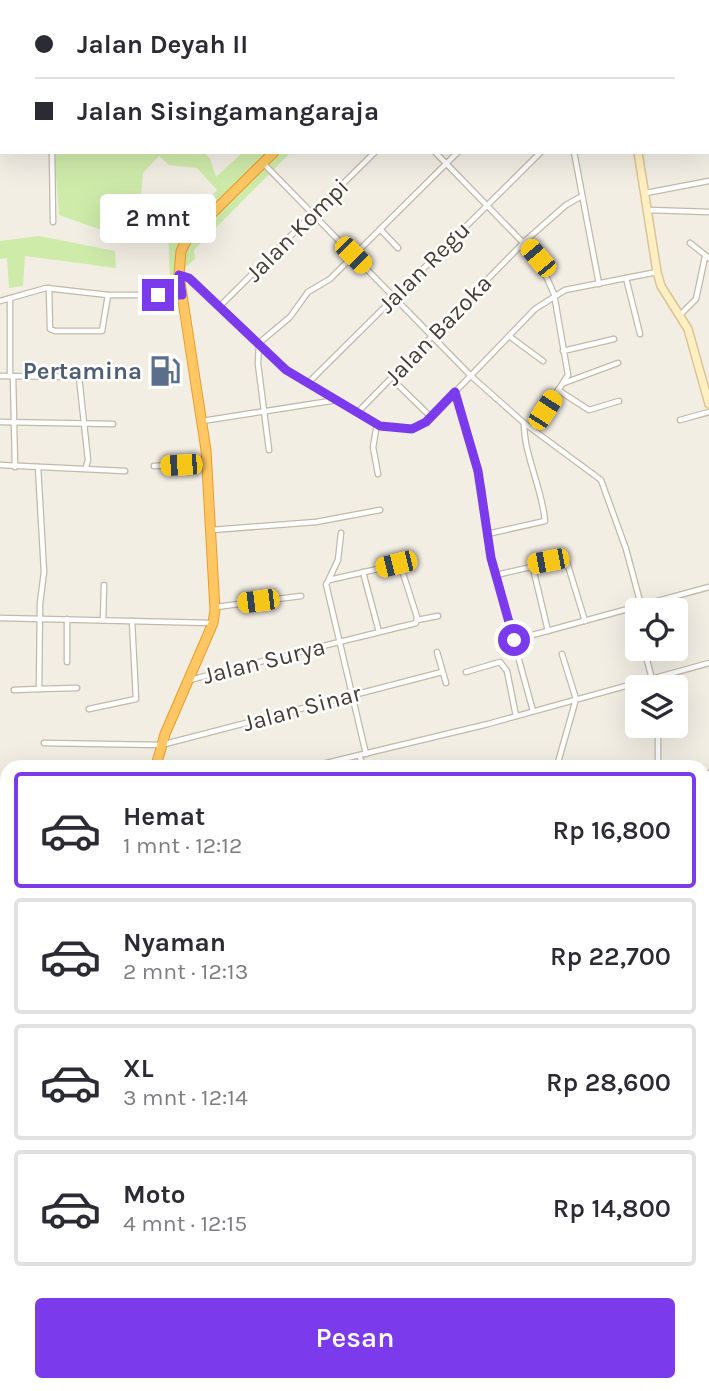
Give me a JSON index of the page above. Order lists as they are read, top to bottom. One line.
{"streets":{"street":["Jalan Kompi","Jalan Regu","Jalan Bazoka","Jalan Surya","Jalan Sinar"]},"places":{"fuel station":["Pertamina"]},"page":{"banner":["Jalan Deyah II","Jalan Sisingamangaraja"],"bubble":"2 mnt","list":[{"name":"Hemat","note":"1 mnt · 12:12","value":"Rp 16,800"},{"name":"Nyaman","note":"2 mnt · 12:13","value":"Rp 22,700"},{"name":"XL","note":"3 mnt · 12:14","value":"Rp 28,600"},{"name":"Moto","note":"4 mnt · 12:15","value":"Rp 14,800"}],"buttons":"Pesan"}}
